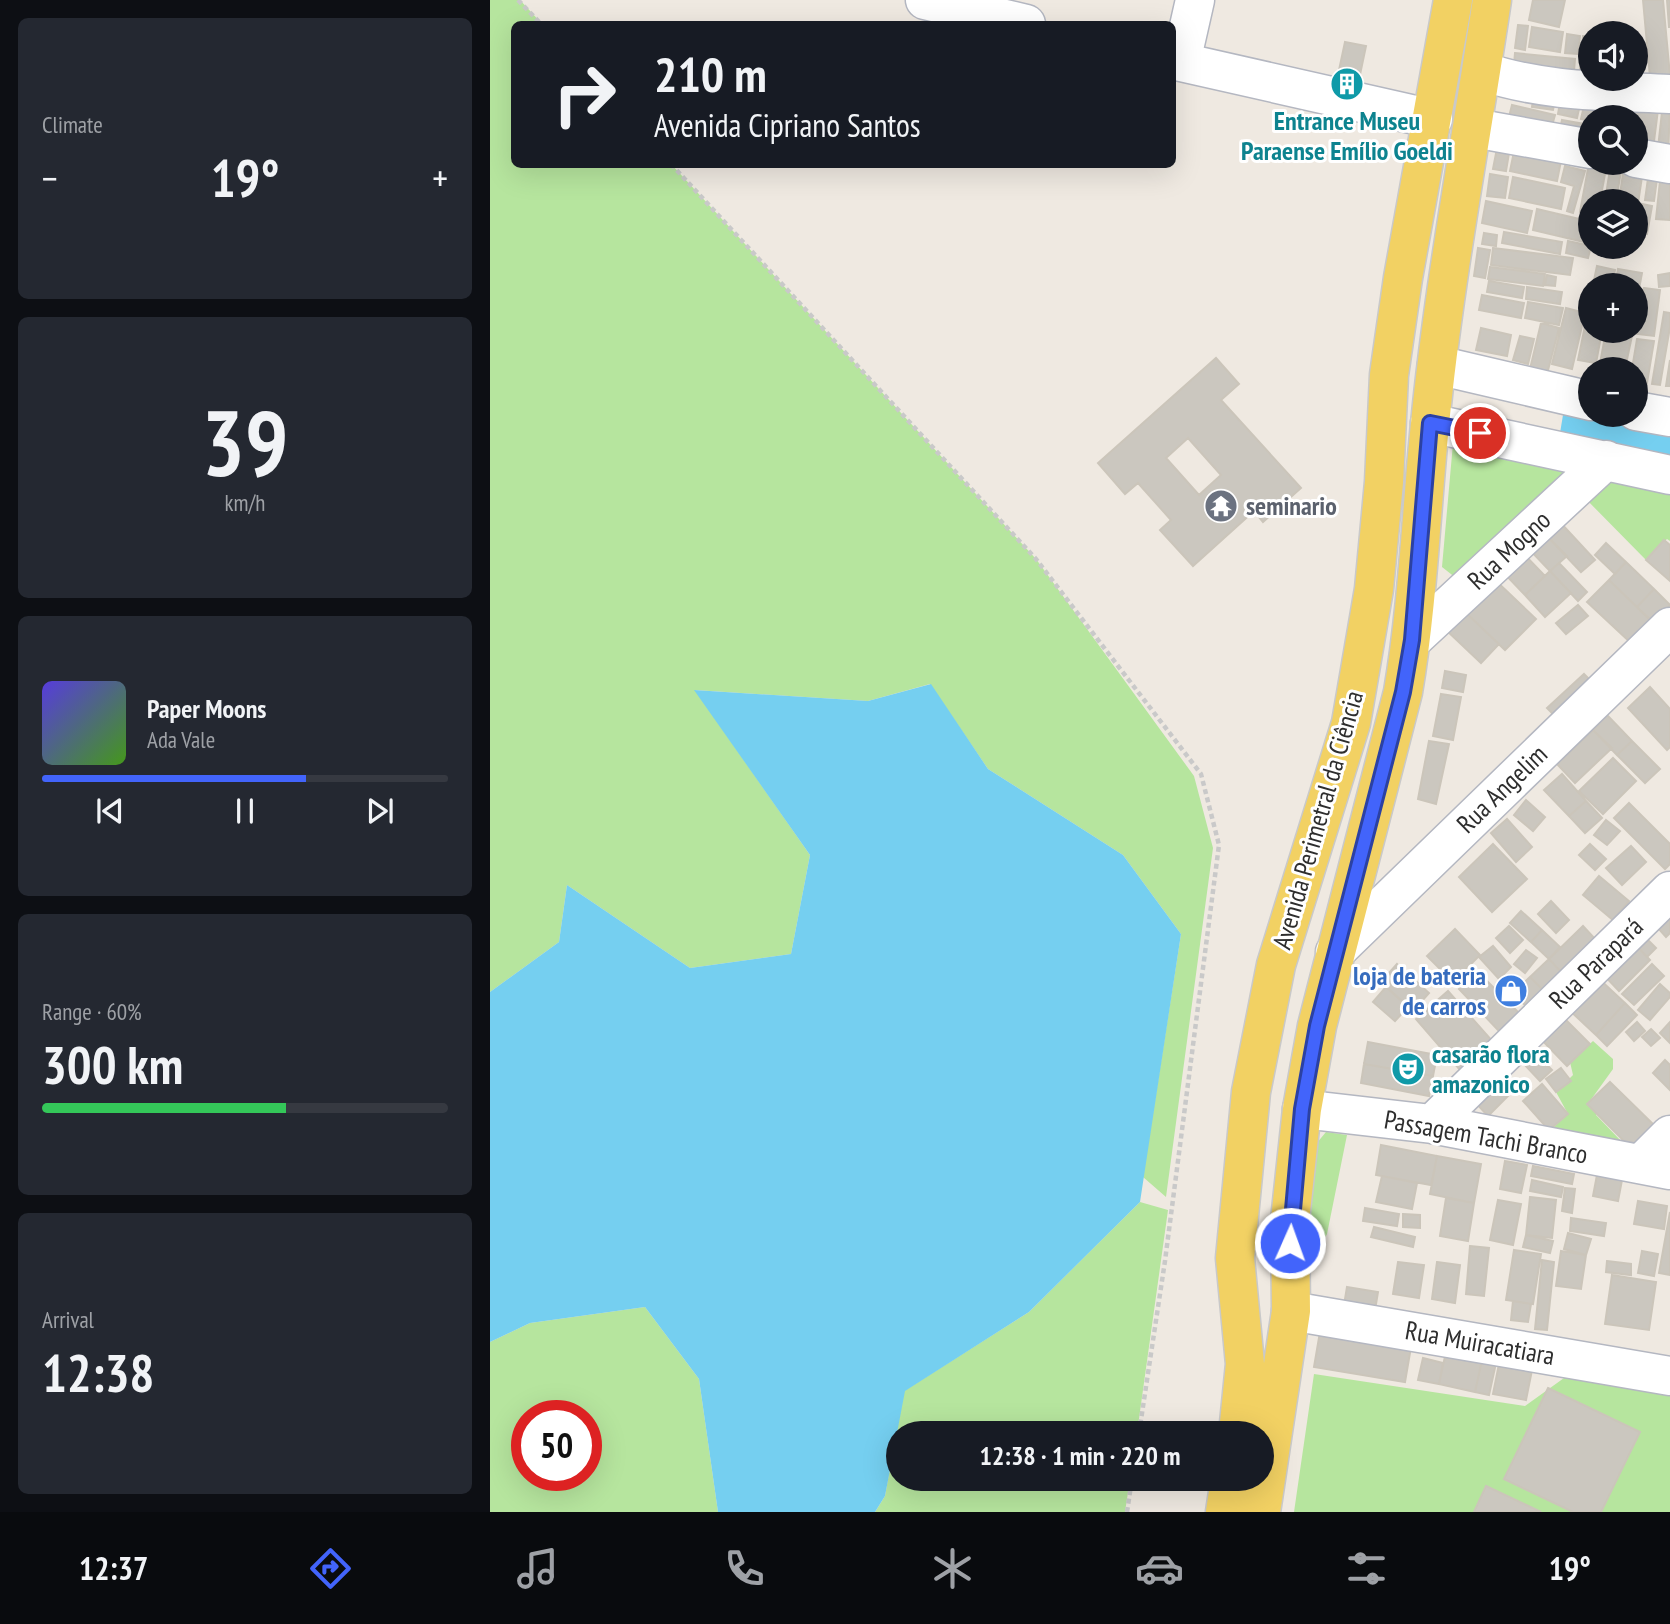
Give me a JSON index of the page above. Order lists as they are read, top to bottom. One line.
{"streets":{"main road":["Avenida Perimetral da Ciência"],"street":["Rua Mogno","Rua Angelim","Rua Parapará","Passagem Tachi Branco","Rua Muiracatiara"]},"crossings":[["Rua Mogno","Avenida Perimetral da Ciência"],["Rua Angelim","Avenida Perimetral da Ciência"],["Avenida Perimetral da Ciência","Passagem Tachi Branco"],["Avenida Perimetral da Ciência","Rua Muiracatiara"],["Rua Parapará","Passagem Tachi Branco"]],"places":{"building":["Entrance Museu Paraense Emílio Goeldi"],"temple":["seminario"],"shop":["loja de bateria de carros"],"theatre":["casarão flora amazonico"]},"page":{"tile":["Climate",["39","km/h"],["Range · 60%","300 km"],["Arrival","12:38"]],"map_buttons":["+","−"],"turn":["210 m","Avenida Cipriano Santos"],"heat":["−","19°","+"],"song":["Paper Moons","Ada Vale"],"limit":"50","trip":"12:38 · 1 min · 220 m","tabs":["12:37","19°"]}}
